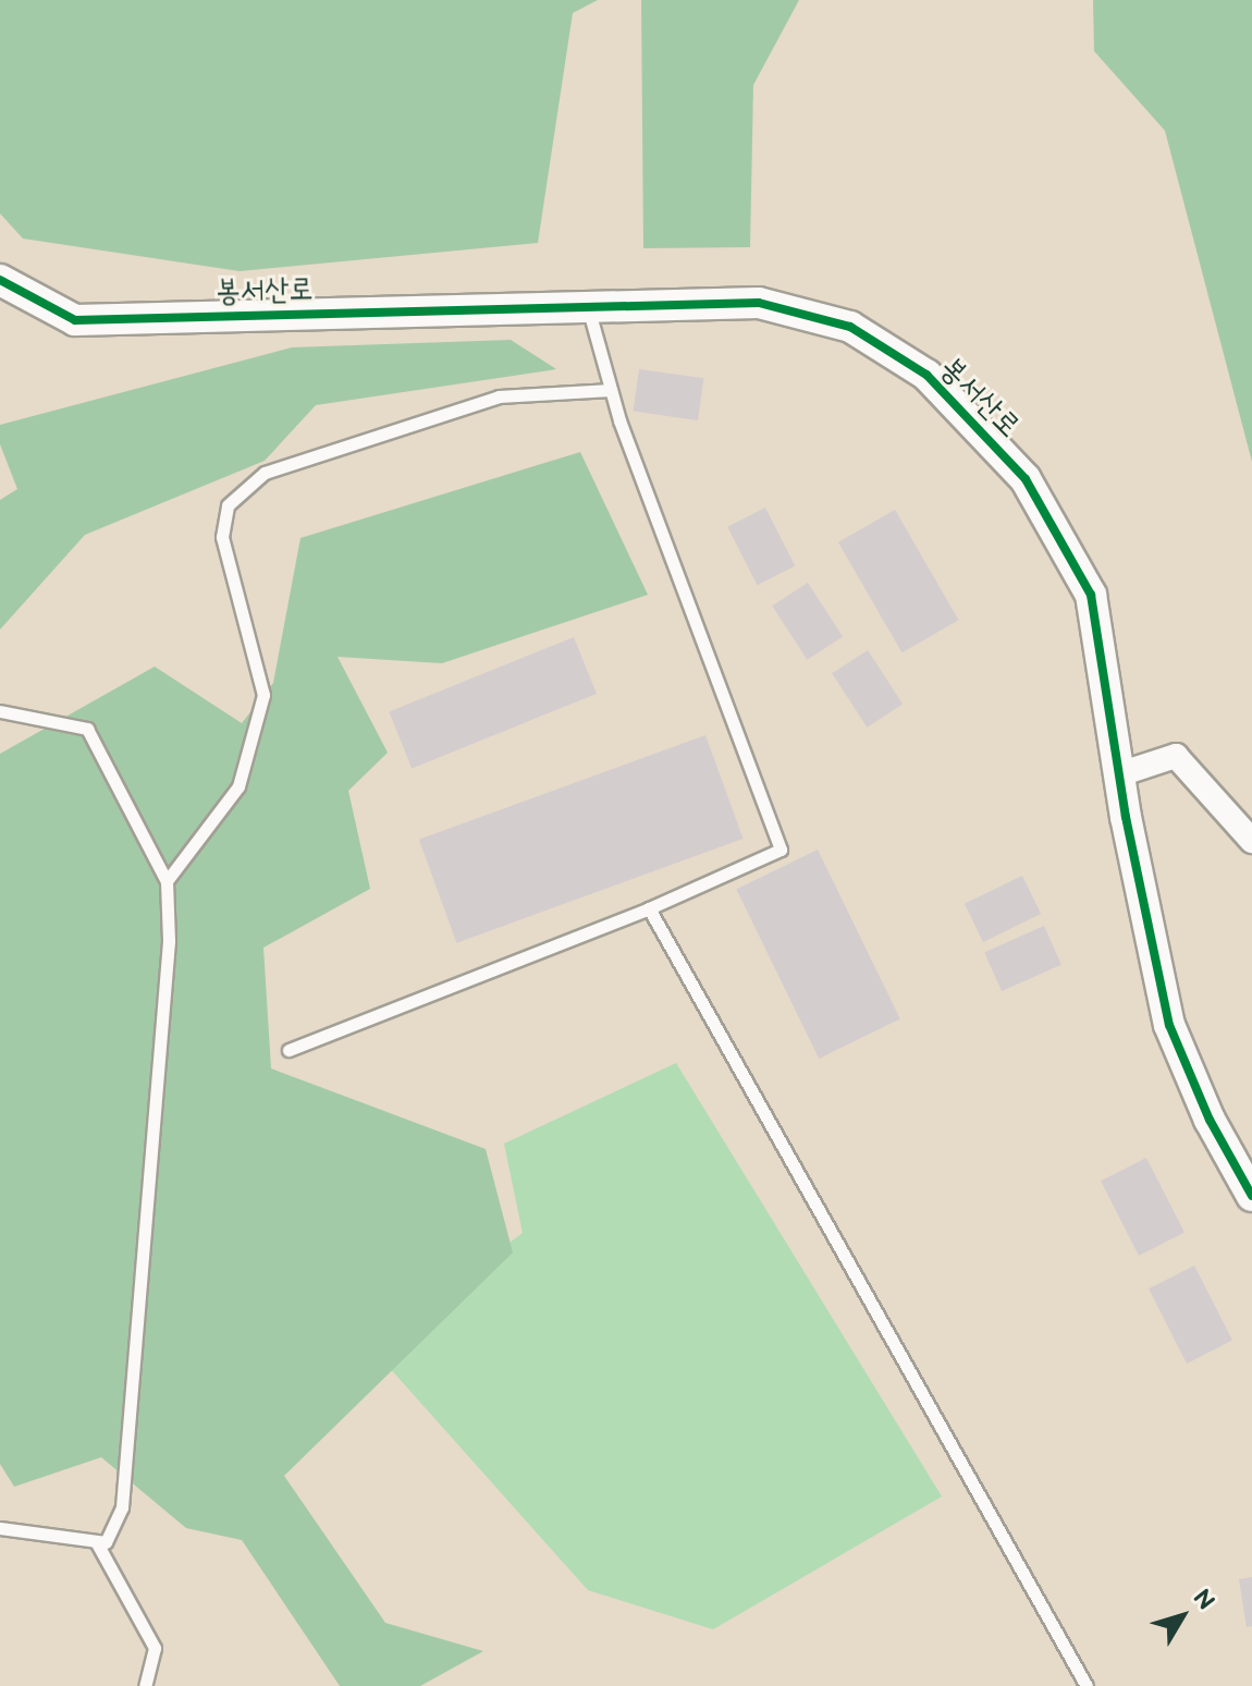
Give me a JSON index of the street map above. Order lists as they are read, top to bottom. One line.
{"streets":{"street":["봉서산로"]},"north":"top right"}
